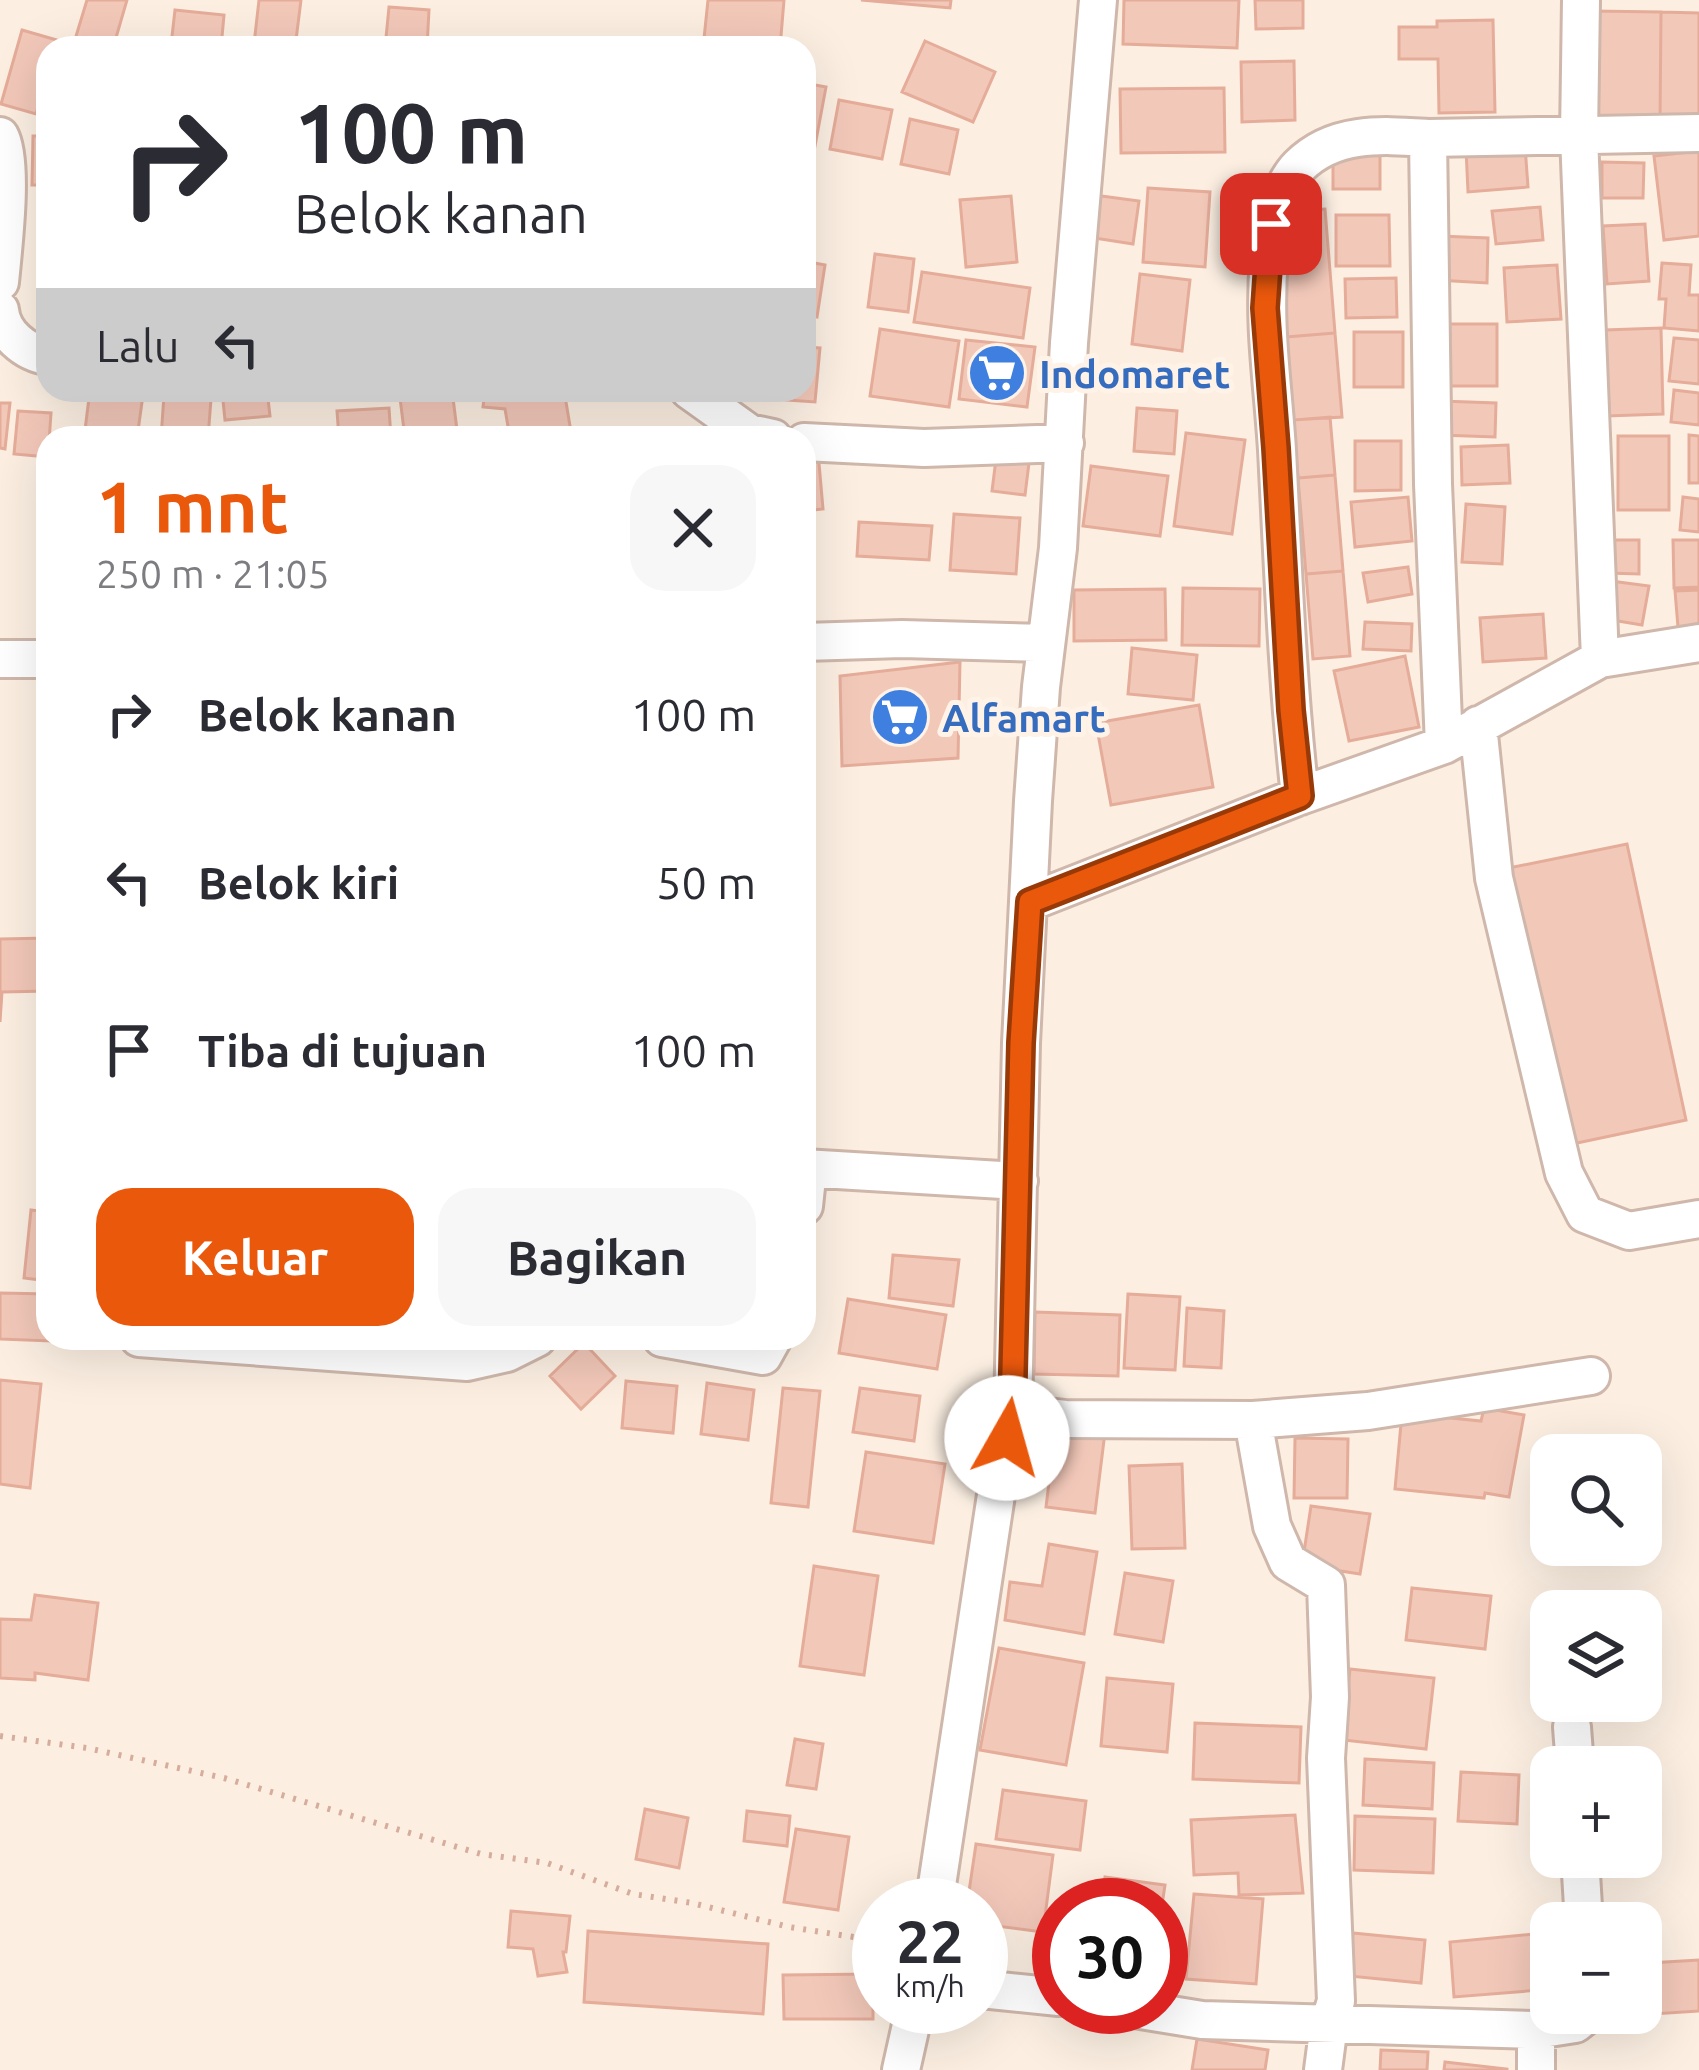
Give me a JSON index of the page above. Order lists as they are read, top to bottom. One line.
{"places":{"supermarket":["Indomaret","Alfamart"]},"page":{"turn":["100 m","Belok kanan"],"then":"Lalu","heading":["1 mnt","250 m · 21:05"],"list":[{"name":"Belok kanan","value":"100 m"},{"name":"Belok kiri","value":"50 m"},{"name":"Tiba di tujuan","value":"100 m"}],"buttons":["Keluar","Bagikan"],"map_buttons":["+","−"],"speed":"22 km/h","limit":"30"}}
